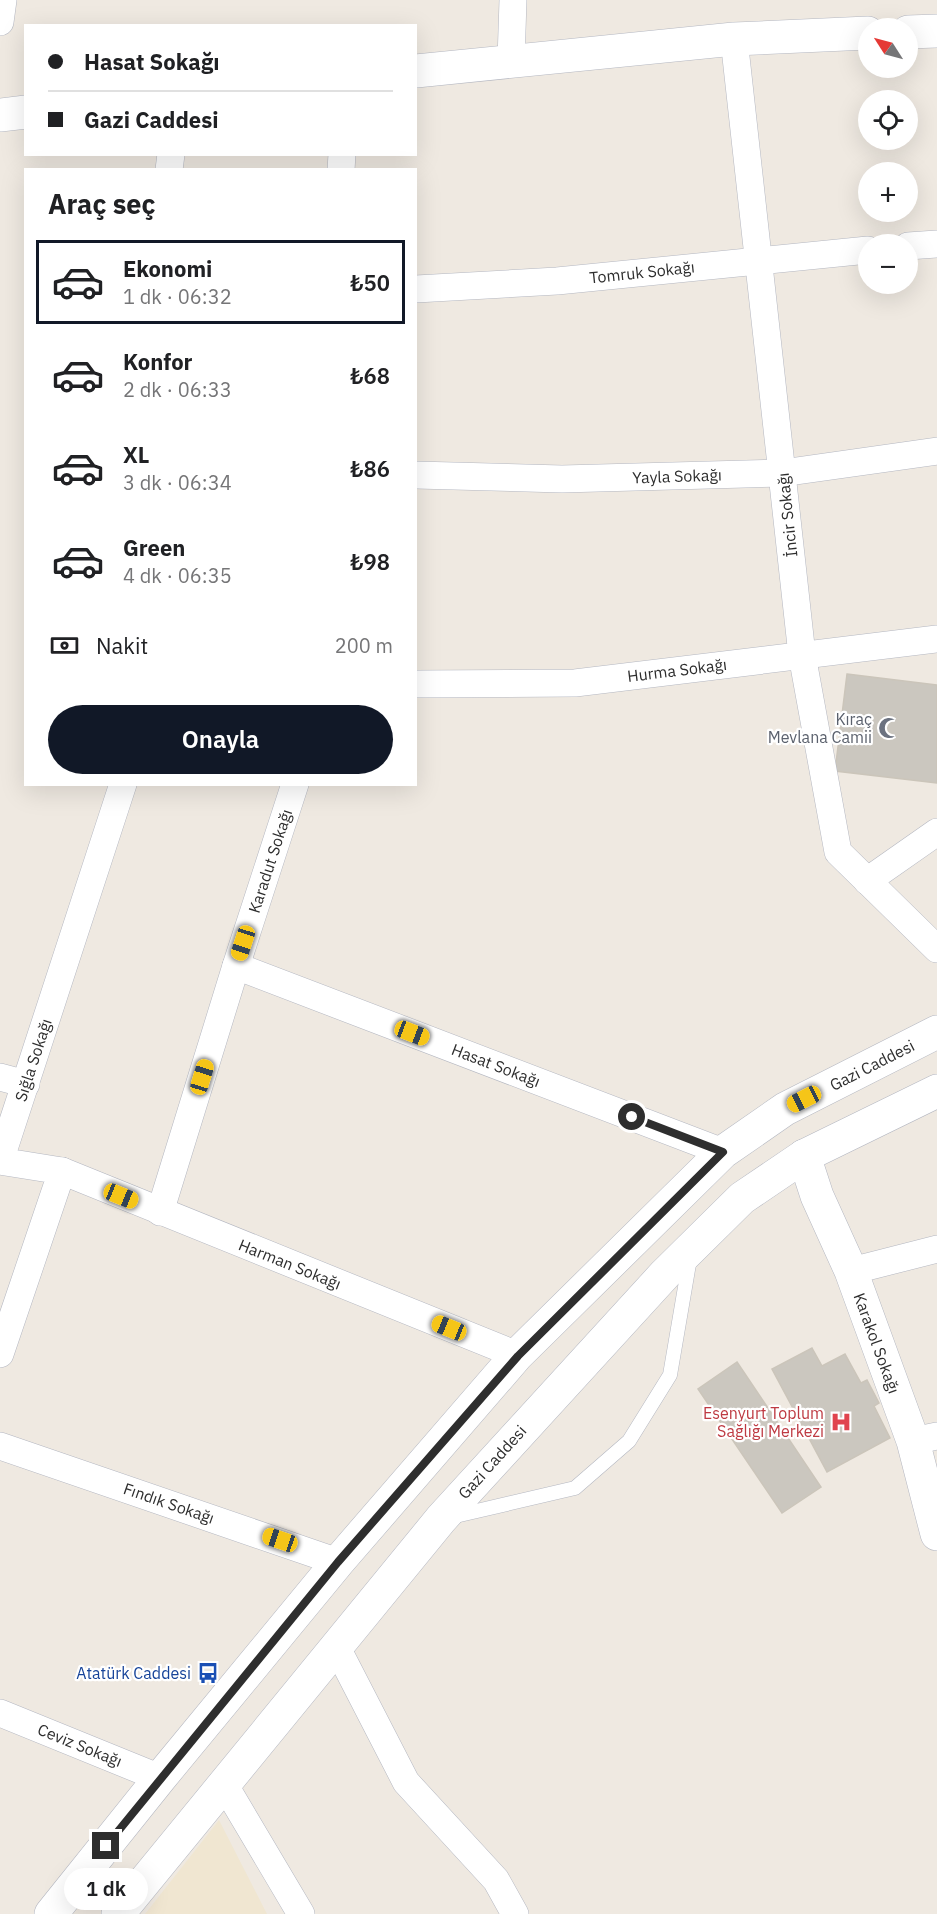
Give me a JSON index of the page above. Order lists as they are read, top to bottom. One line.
{"streets":{"main road":["Gazi Caddesi","Karakol Sokağı"],"street":["Tomruk Sokağı","Yayla Sokağı","İncir Sokağı","Hurma Sokağı","Karadut Sokağı","Sığla Sokağı","Hasat Sokağı","Harman Sokağı","Fındık Sokağı","Ceviz Sokağı"]},"crossings":[["Tomruk Sokağı","İncir Sokağı"],["Yayla Sokağı","İncir Sokağı"],["İncir Sokağı","Hurma Sokağı"],["Karadut Sokağı","Hasat Sokağı"],["Karadut Sokağı","Harman Sokağı"],["Sığla Sokağı","Harman Sokağı"],["Hasat Sokağı","Gazi Caddesi"],["Gazi Caddesi","Harman Sokağı"],["Gazi Caddesi","Karakol Sokağı"],["Gazi Caddesi","Fındık Sokağı"],["Gazi Caddesi","Ceviz Sokağı"]],"places":{"mosque":["Kıraç Mevlana Camii"],"hospital":["Esenyurt Toplum Sağlığı Merkezi"],"bus stop":["Atatürk Caddesi"]},"north":"top left","page":{"map_buttons":["+","−"],"banner":["Hasat Sokağı","Gazi Caddesi"],"heading":"Araç seç","list":[{"name":"Ekonomi","note":"1 dk · 06:32","value":"₺50"},{"name":"Konfor","note":"2 dk · 06:33","value":"₺68"},{"name":"XL","note":"3 dk · 06:34","value":"₺86"},{"name":"Green","note":"4 dk · 06:35","value":"₺98"}],"pay":["Nakit","200 m"],"buttons":"Onayla","bubble":"1 dk"}}
